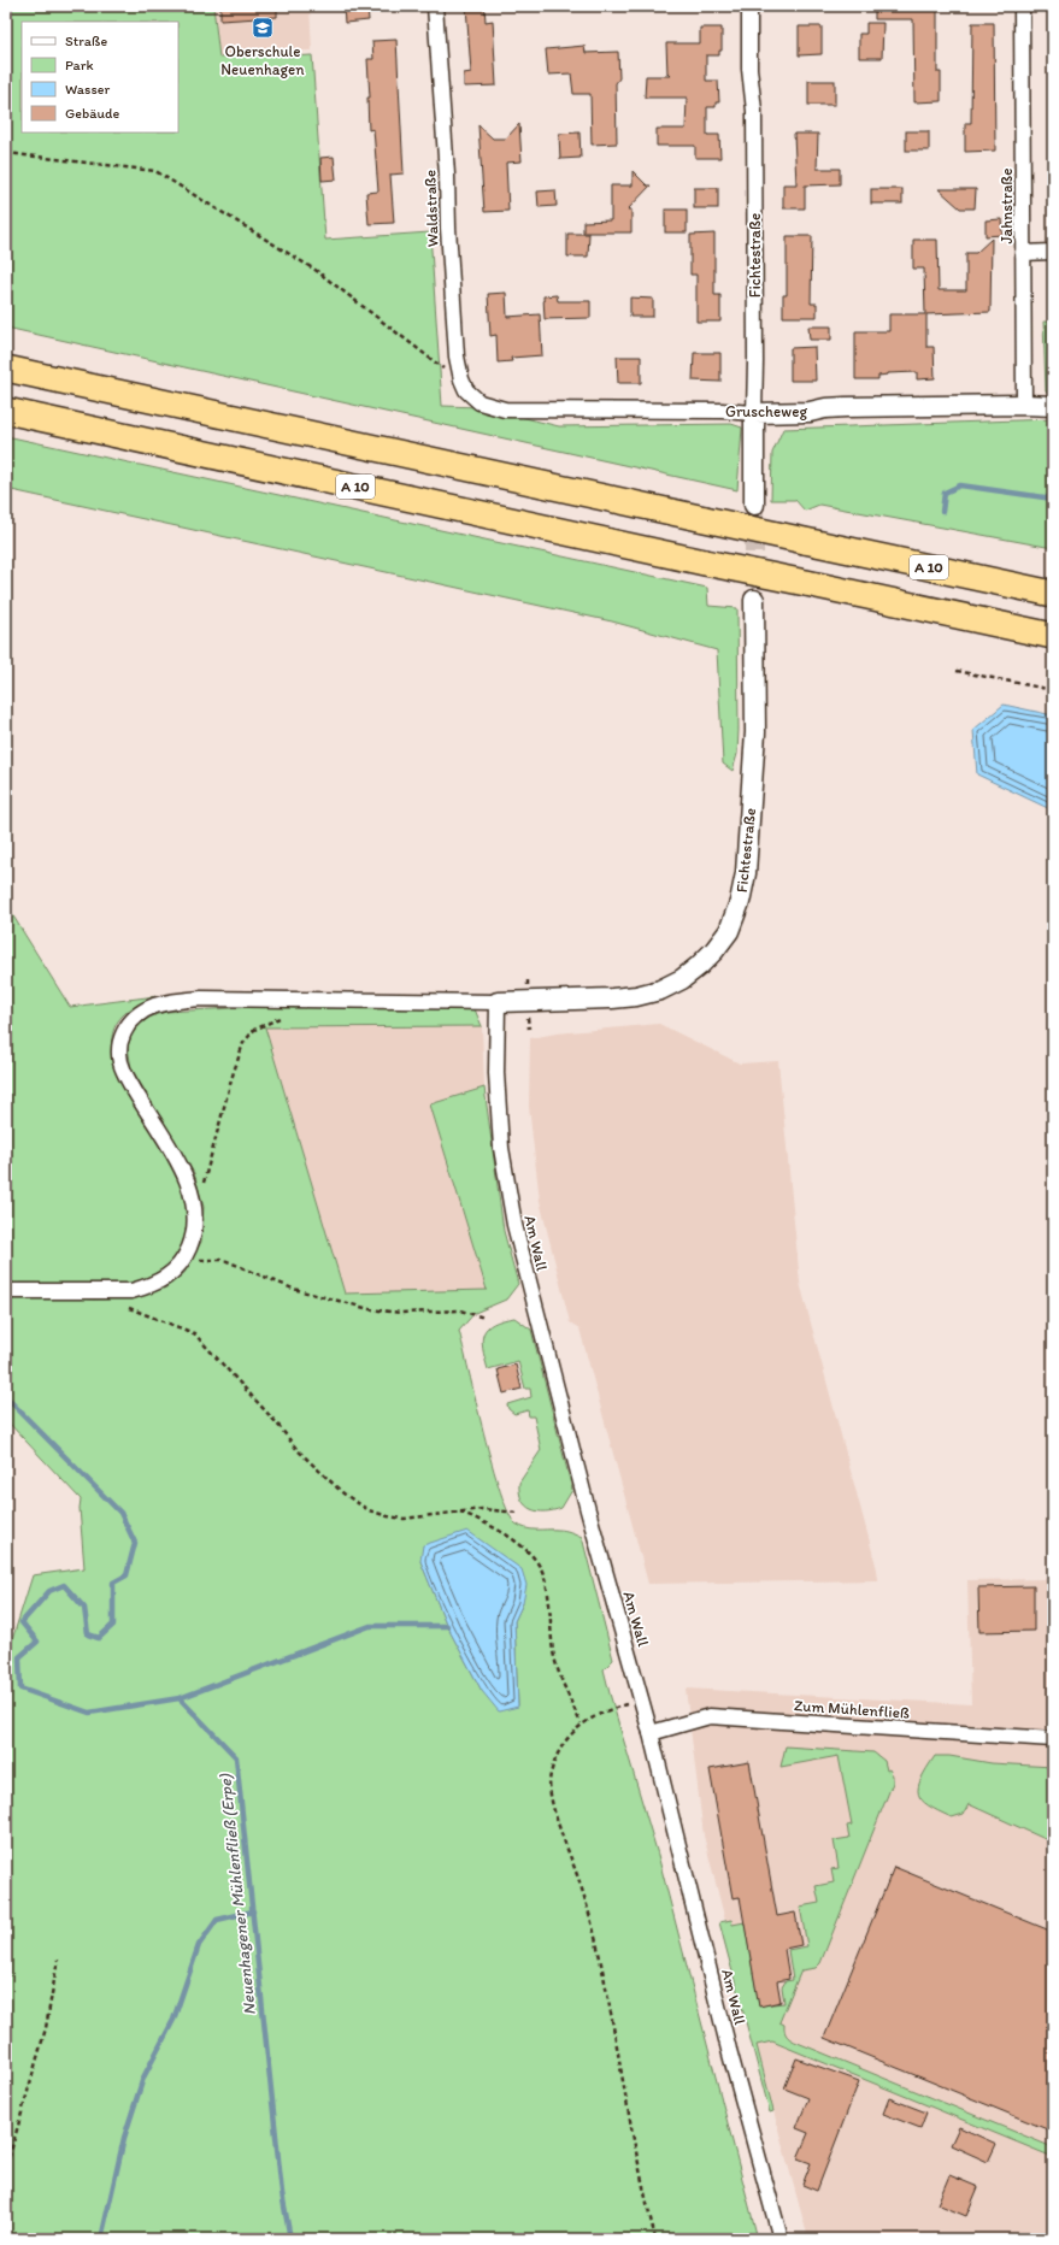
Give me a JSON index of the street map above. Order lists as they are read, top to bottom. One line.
{"streets":{"highway":["A 10"],"street":["Jahnstraße","Waldstraße","Fichtestraße","Gruscheweg","Am Wall","Zum Mühlenfließ"]},"crossings":[["Jahnstraße","Gruscheweg"],["Waldstraße","Gruscheweg"],["Fichtestraße","Gruscheweg"],["Fichtestraße","Am Wall"],["Am Wall","Zum Mühlenfließ"]],"water":["Neuenhagener Mühlenfließ (Erpe)"],"places":{"school or university":["Oberschule Neuenhagen"]},"legend":["Straße","Park","Wasser","Gebäude"]}
